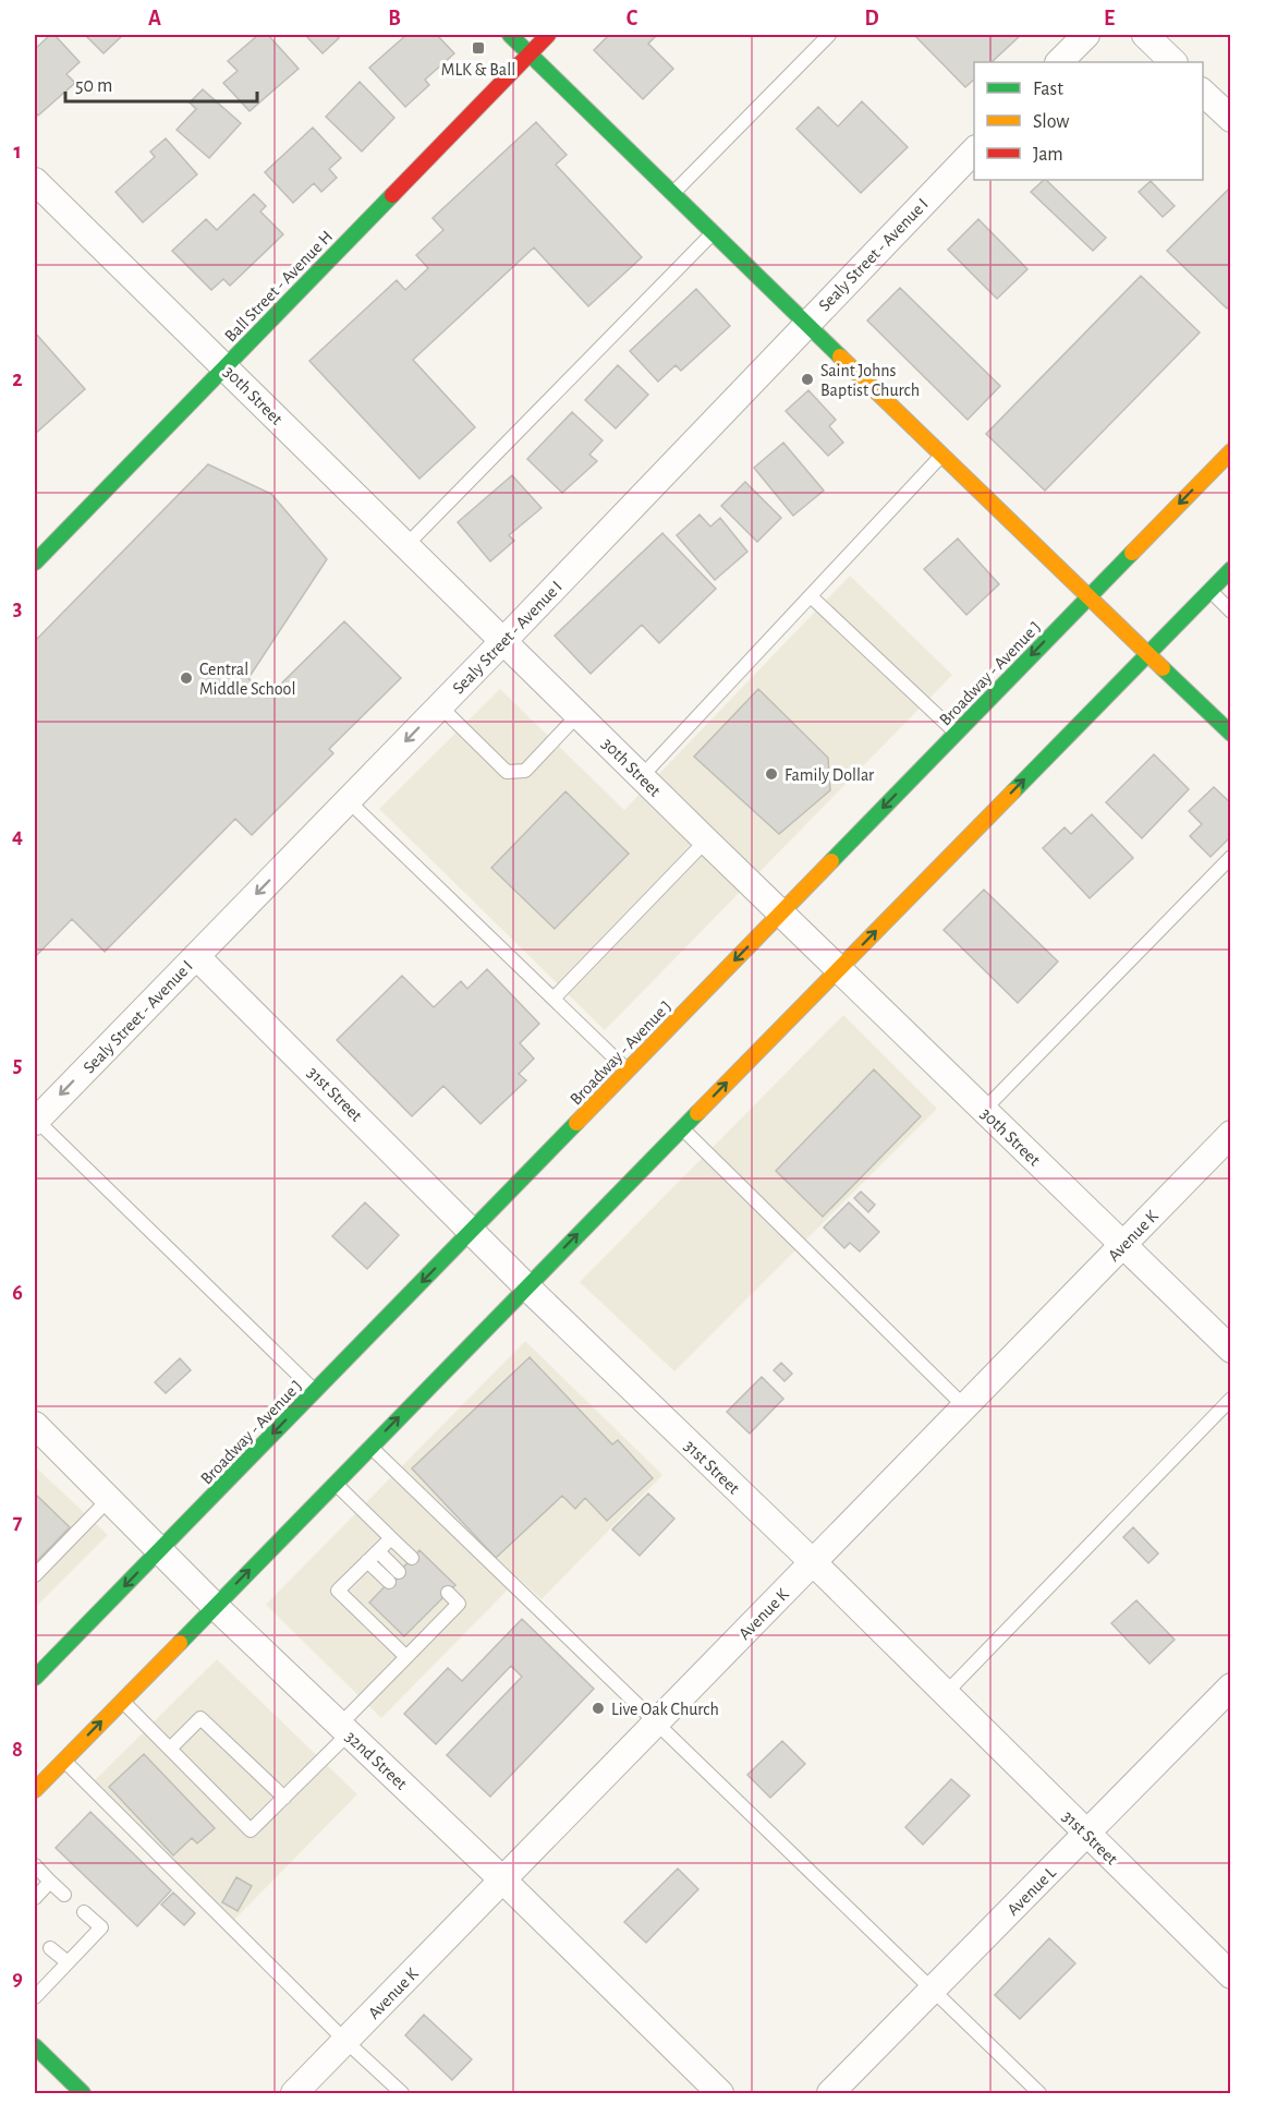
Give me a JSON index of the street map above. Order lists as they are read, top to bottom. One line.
{"streets":{"main road":["Ball Street - Avenue H","Broadway - Avenue J"],"street":["Sealy Street - Avenue I","30th Street","31st Street","Avenue K","32nd Street","Avenue L"]},"crossings":[["Sealy Street - Avenue I","30th Street"],["Sealy Street - Avenue I","31st Street"],["Ball Street - Avenue H","30th Street"],["30th Street","Broadway - Avenue J"],["30th Street","Avenue K"],["Broadway - Avenue J","31st Street"],["Broadway - Avenue J","32nd Street"],["31st Street","Avenue K"],["31st Street","Avenue L"],["Avenue K","32nd Street"]],"one_way":["Sealy Street - Avenue I"],"places":{"transit":["MLK & Ball"],"other":["Saint Johns Baptist Church","Central Middle School","Family Dollar","Live Oak Church"]},"legend":["Fast","Slow","Jam"],"scale_bar":"50 m","grid":{"columns":["A","B","C","D","E"],"rows":["1","2","3","4","5","6","7","8","9"]}}
